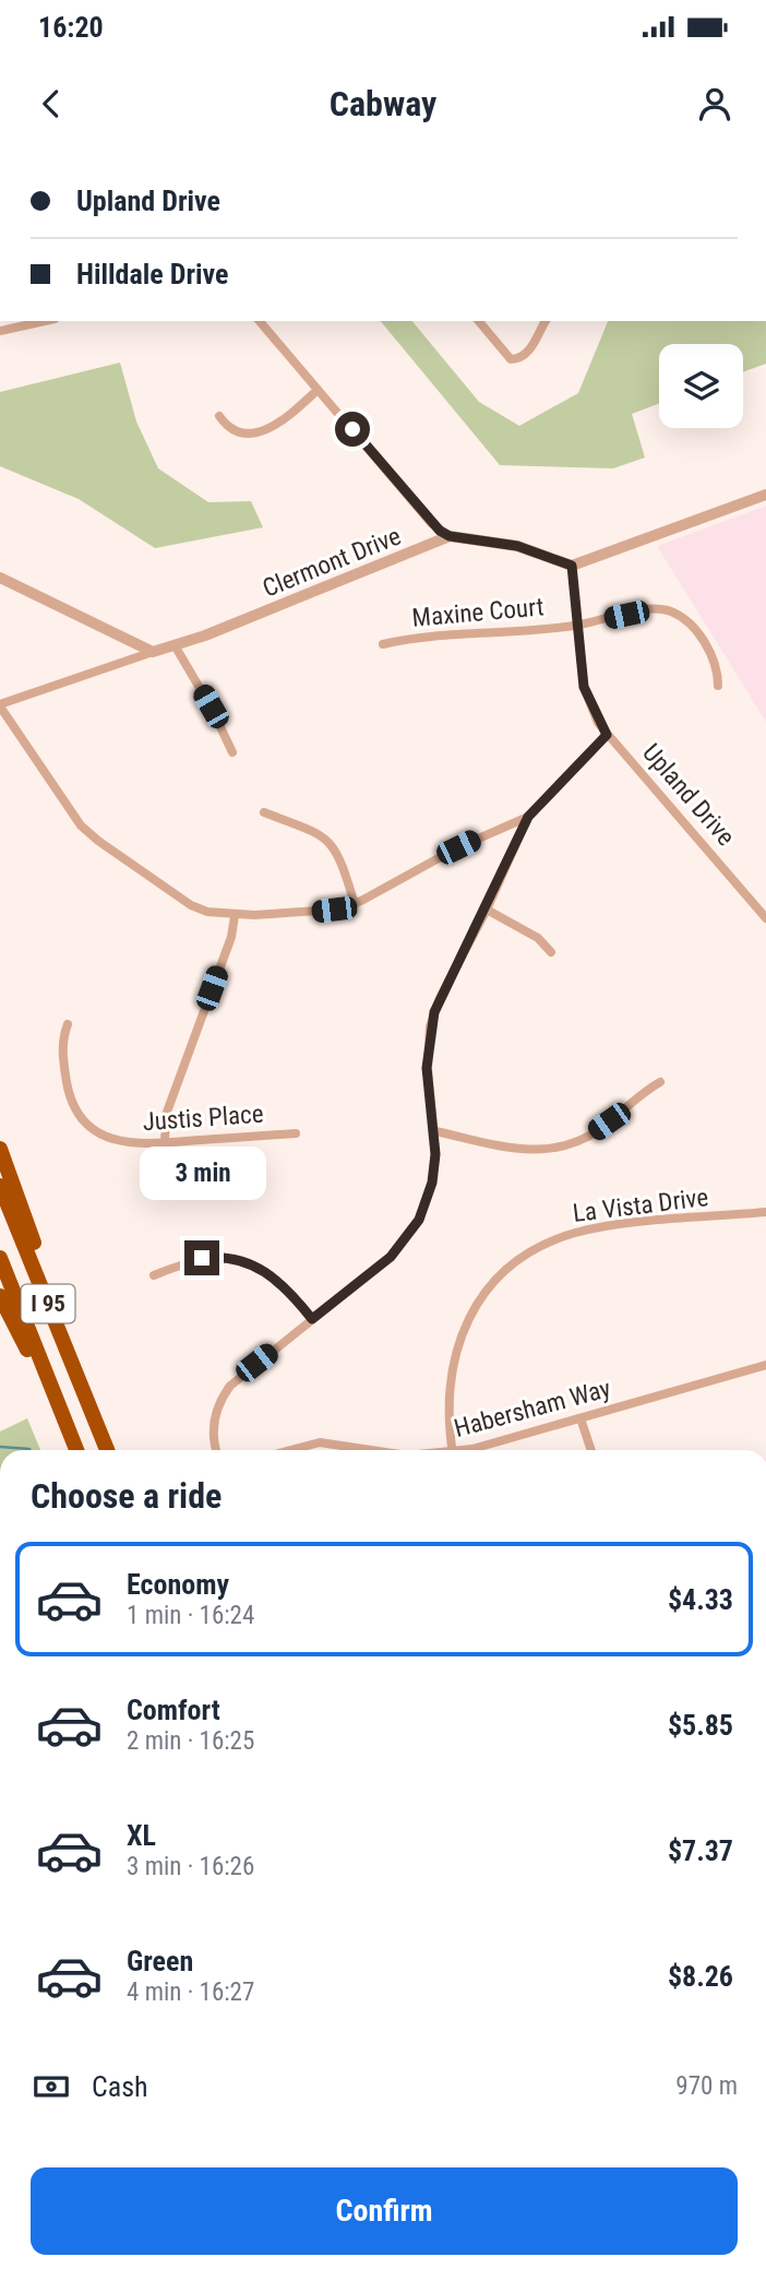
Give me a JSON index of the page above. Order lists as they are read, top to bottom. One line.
{"streets":{"highway":["I 95"],"street":["Clermont Drive","Maxine Court","Upland Drive","Justis Place","La Vista Drive","Habersham Way"]},"crossings":[["Clermont Drive","Upland Drive"],["Maxine Court","Upland Drive"]],"page":{"status":"16:20","header":"Cabway","banner":["Upland Drive","Hilldale Drive"],"bubble":"3 min","heading":"Choose a ride","list":[{"name":"Economy","note":"1 min · 16:24","value":"$4.33"},{"name":"Comfort","note":"2 min · 16:25","value":"$5.85"},{"name":"XL","note":"3 min · 16:26","value":"$7.37"},{"name":"Green","note":"4 min · 16:27","value":"$8.26"}],"pay":["Cash","970 m"],"buttons":"Confirm"}}
